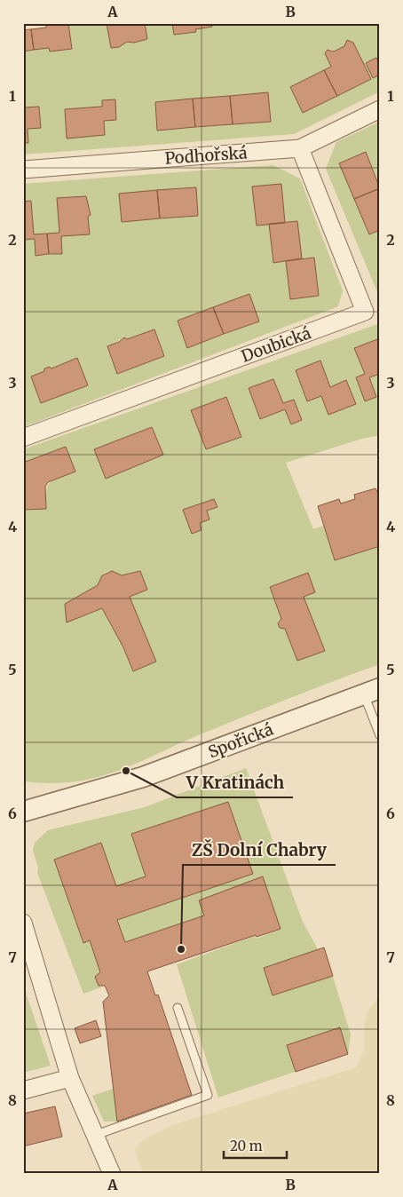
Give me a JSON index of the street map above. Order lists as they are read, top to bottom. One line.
{"streets":{"street":["Podhořská","Doubická","Spořická"]},"crossings":[["Podhořská","Doubická"]],"places":["V Kratinách","ZŠ Dolní Chabry"],"scale_bar":"20 m","grid":{"columns":["A","B"],"rows":["1","2","3","4","5","6","7","8"]}}
